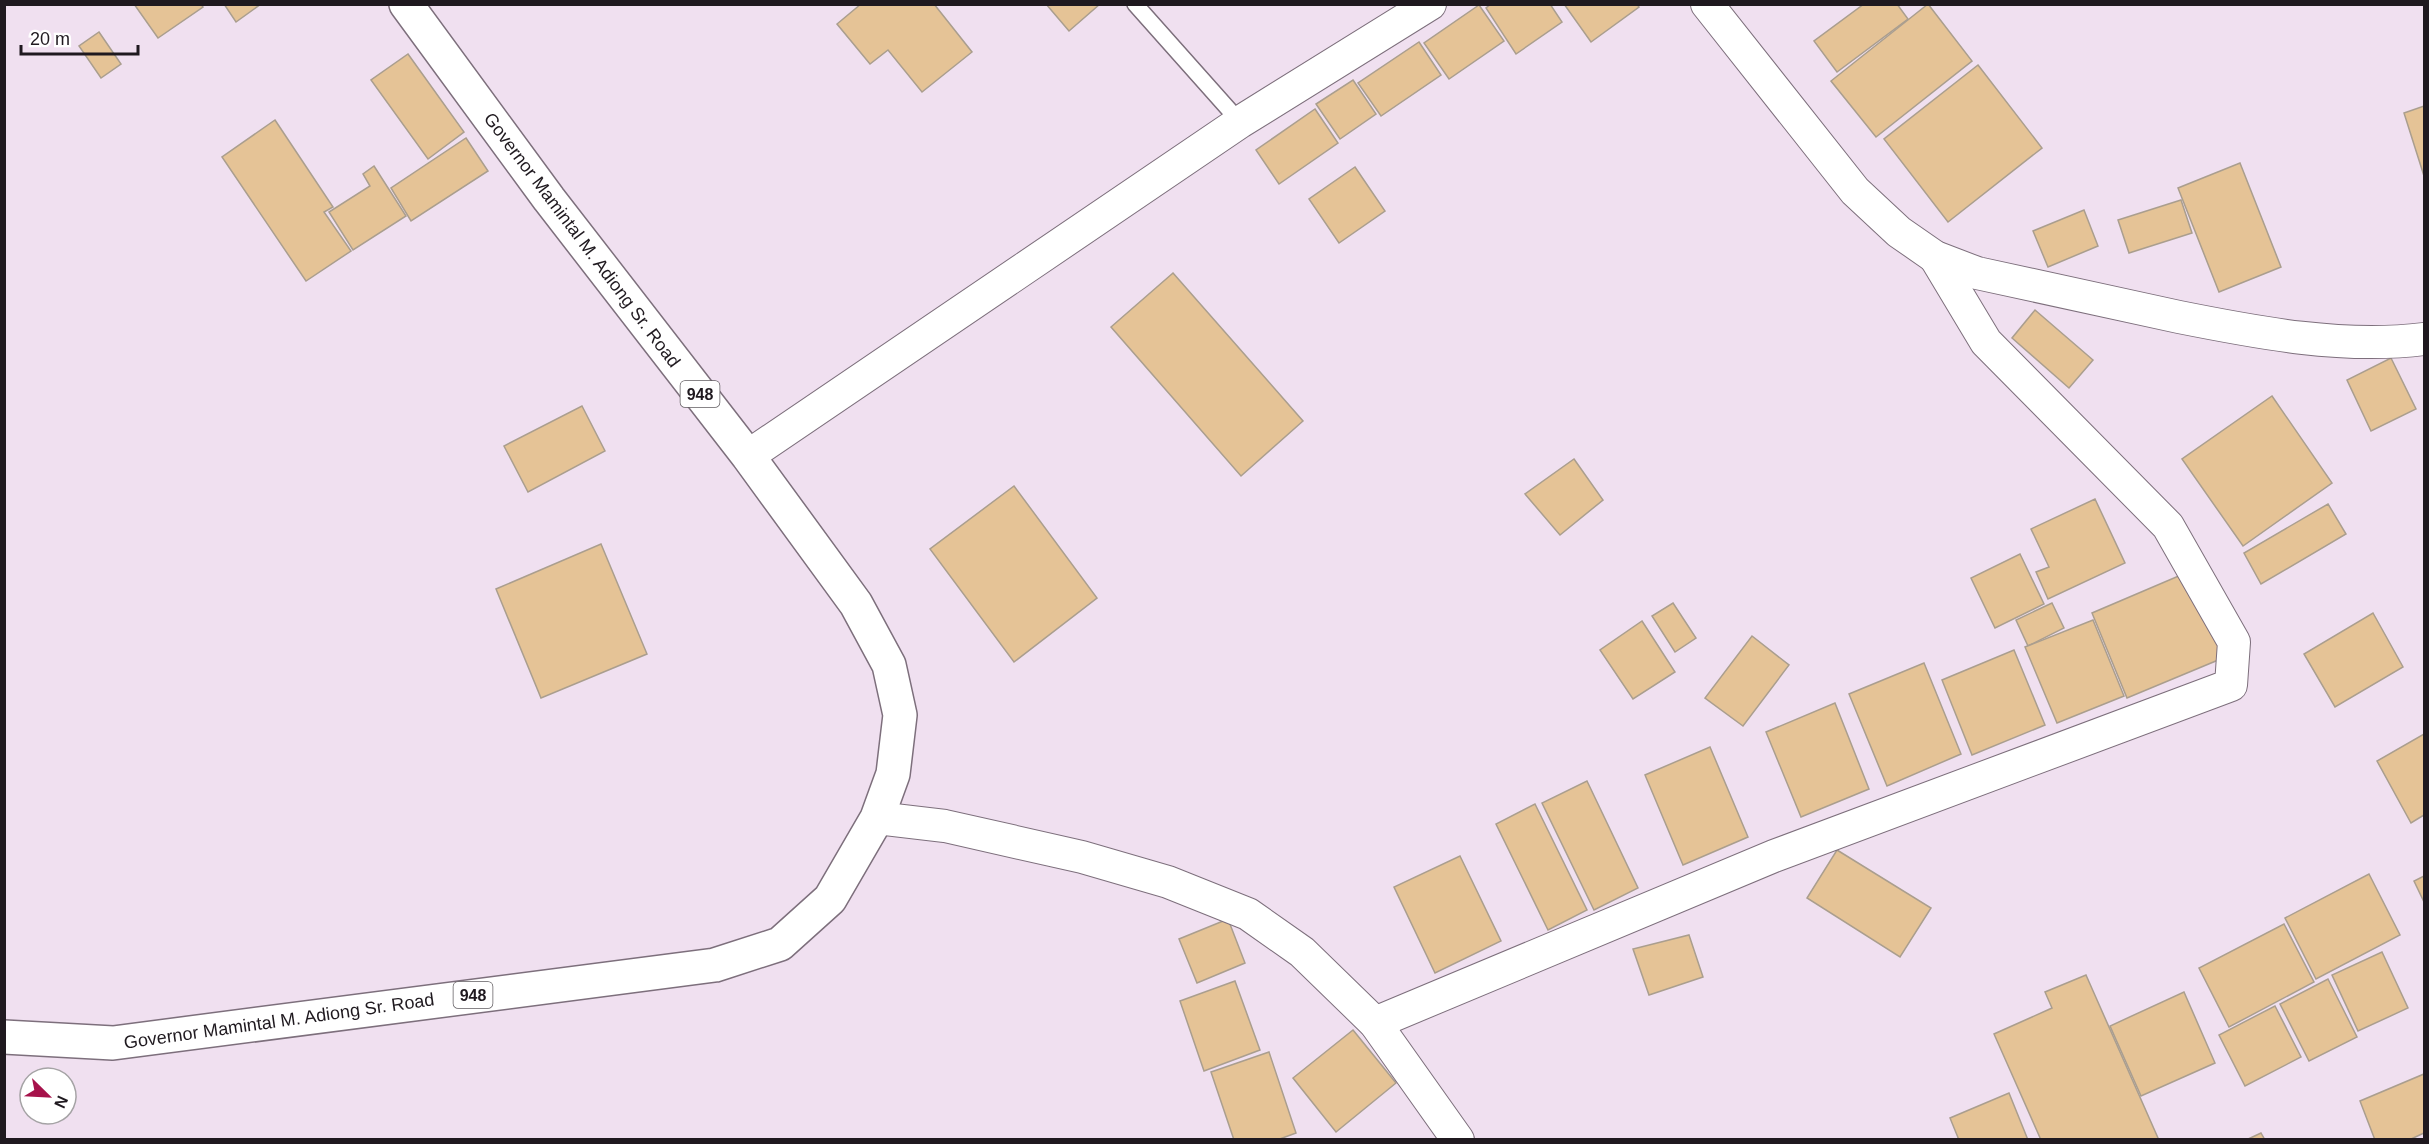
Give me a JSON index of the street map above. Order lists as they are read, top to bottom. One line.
{"streets":{"main road":["Governor Mamintal M. Adiong Sr. Road","948"]},"scale_bar":"20 m","north":"bottom right"}
